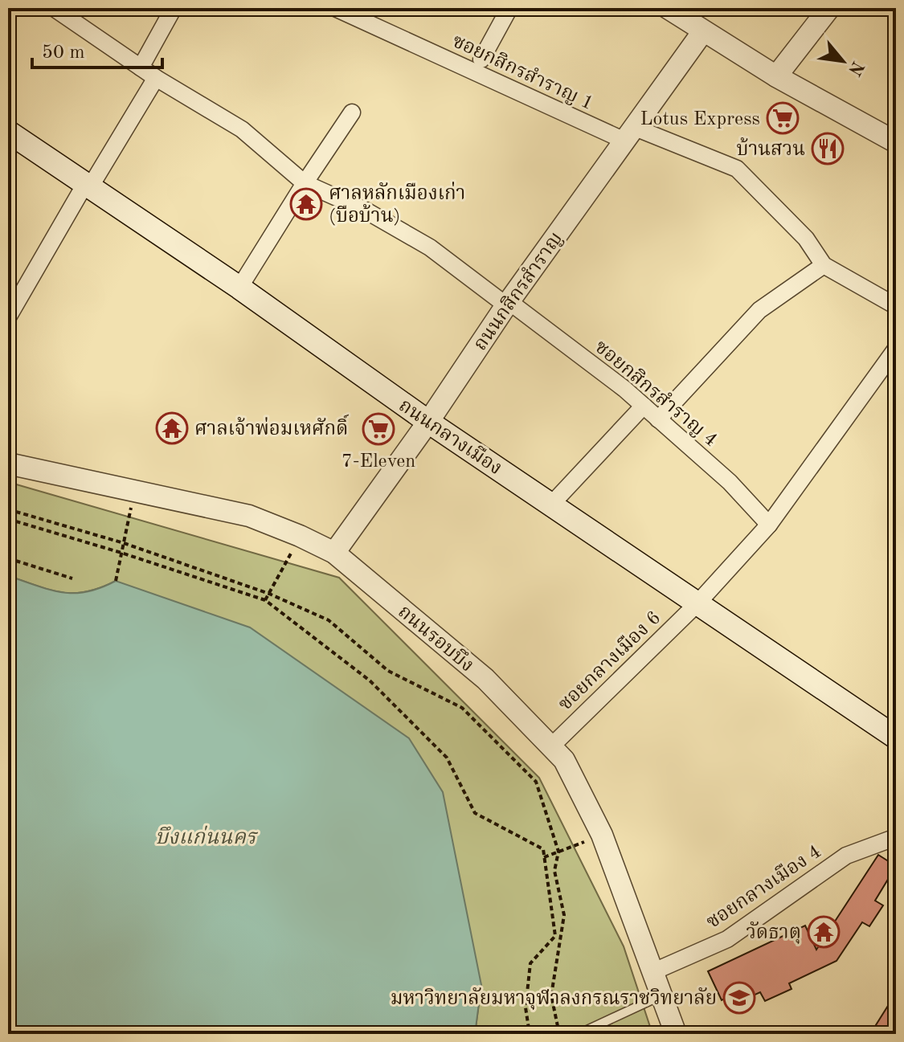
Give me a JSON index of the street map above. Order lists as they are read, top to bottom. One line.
{"streets":{"main road":["ถนนกลางเมือง"],"street":["ซอยกสิกรสำราญ 1","ถนนกสิกรสำราญ","ซอยกสิกรสำราญ 4","ถนนรอบบึง","ซอยกลางเมือง 6","ซอยกลางเมือง 4"]},"crossings":[["ซอยกสิกรสำราญ 1","ถนนกสิกรสำราญ"],["ถนนกสิกรสำราญ","ซอยกสิกรสำราญ 4"],["ถนนกสิกรสำราญ","ถนนกลางเมือง"],["ถนนกสิกรสำราญ","ถนนรอบบึง"],["ซอยกสิกรสำราญ 4","ซอยกลางเมือง 6"],["ถนนกลางเมือง","ซอยกลางเมือง 6"],["ถนนรอบบึง","ซอยกลางเมือง 6"],["ถนนรอบบึง","ซอยกลางเมือง 4"]],"water":["บึงแก่นนคร"],"places":{"supermarket":["Lotus Express","7-Eleven"],"restaurant":["บ้านสวน"],"temple":["ศาลหลักเมืองเก่า (บือบ้าน)","ศาลเจ้าพ่อมเหศักดิ์","วัดธาตุ"],"school or university":["มหาวิทยาลัยมหาจุฬาลงกรณราชวิทยาลัย"]},"scale_bar":"50 m","north":"bottom right"}
